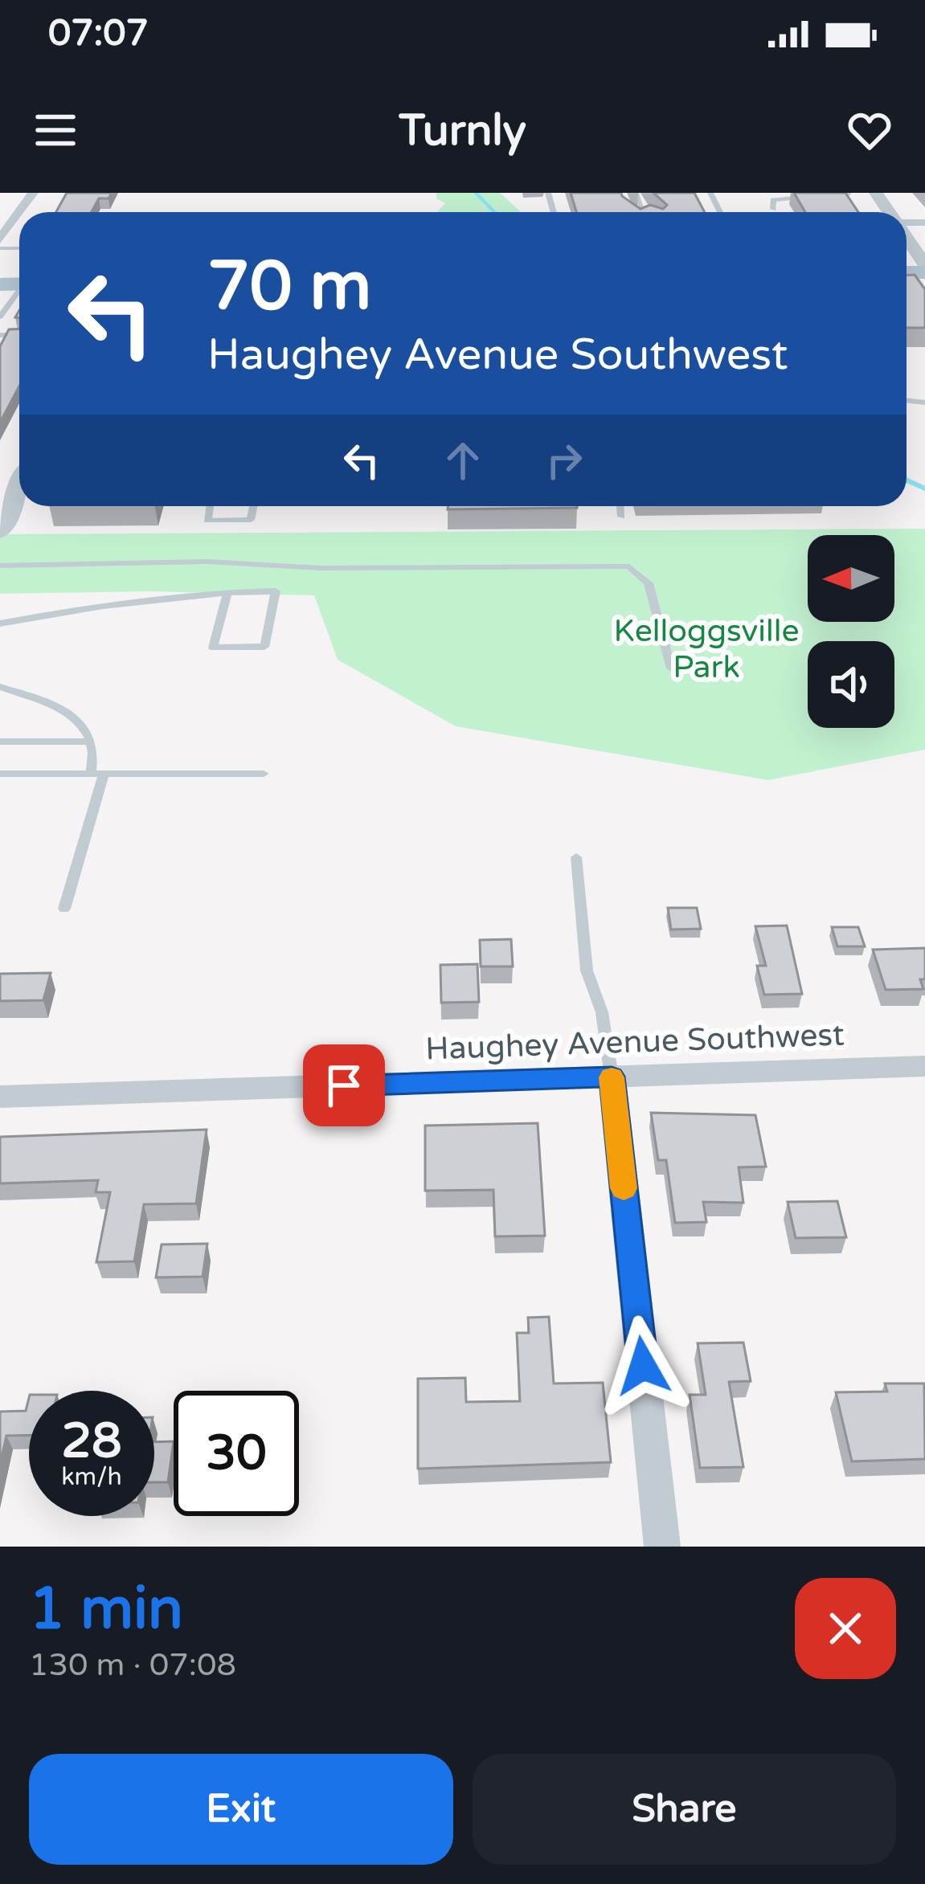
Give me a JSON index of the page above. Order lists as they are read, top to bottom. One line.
{"streets":{"street":["Haughey Avenue Southwest"]},"parks":["Kelloggsville Park"],"north":"left","page":{"status":"07:07","header":"Turnly","turn":["70 m","Haughey Avenue Southwest"],"speed":"28 km/h","limit":"30","heading":["1 min","130 m · 07:08"],"buttons":["Exit","Share"]}}
